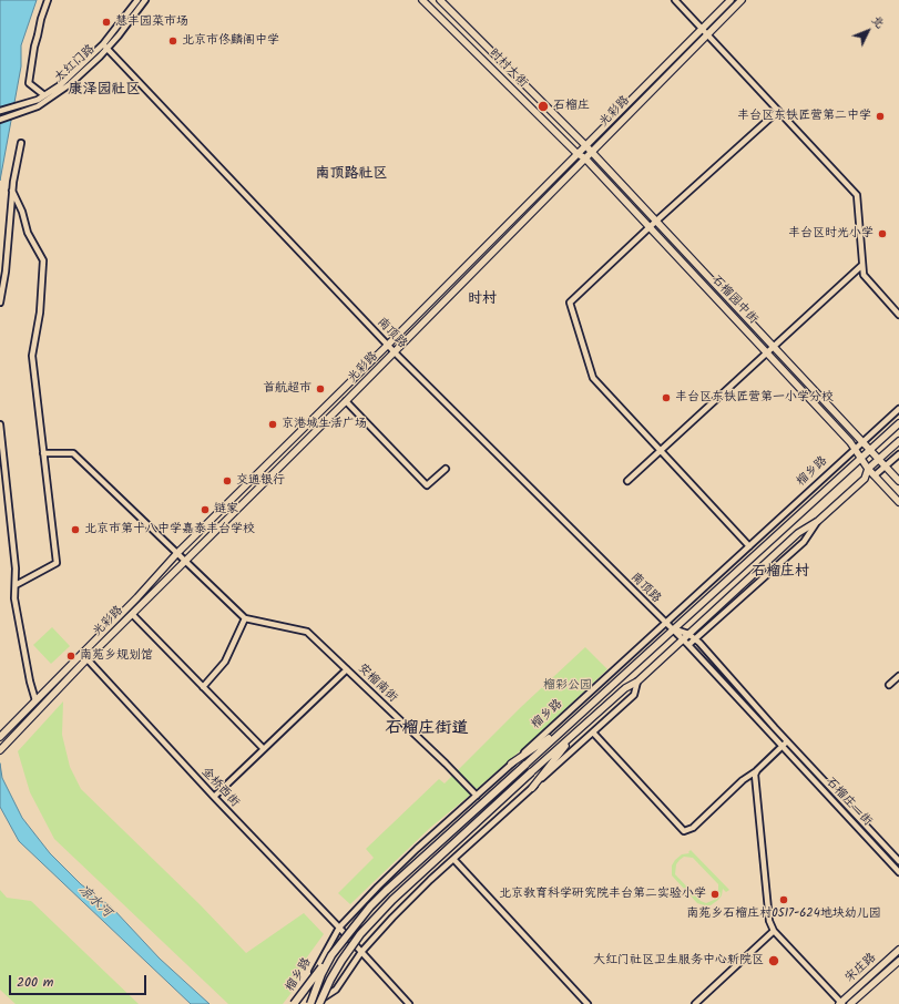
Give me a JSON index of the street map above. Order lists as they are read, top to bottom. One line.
{"streets":{"highway":["榴乡路"],"main road":["时村大街","光彩路","石榴园中街","宋庄路"],"street":["大红门路","南顶路","安榴南街","金桥西街","石榴庄一街"]},"crossings":[["大红门路","南顶路"],["时村大街","光彩路"],["时村大街","石榴园中街"],["光彩路","石榴园中街"],["光彩路","南顶路"],["光彩路","金桥西街"],["石榴园中街","榴乡路"],["南顶路","榴乡路"],["南顶路","石榴庄一街"],["榴乡路","安榴南街"],["榴乡路","金桥西街"]],"districts":["康泽园社区","南顶路社区","时村","石榴庄村","石榴庄街道"],"water":["凉水河"],"parks":["榴彩公园"],"places":["慧丰园菜市场","北京市佟麟阁中学","石榴庄","丰台区东铁匠营第二中学","丰台区时光小学","首航超市","丰台区东铁匠营第一小学分校","京港城生活广场","交通银行","链家","北京市第十八中学嘉泰丰台学校","南苑乡规划馆","北京教育科学研究院丰台第二实验小学","南苑乡石榴庄村0517-624地块幼儿园","大红门社区卫生服务中心新院区"],"scale_bar":"200 m","north":"top right"}
